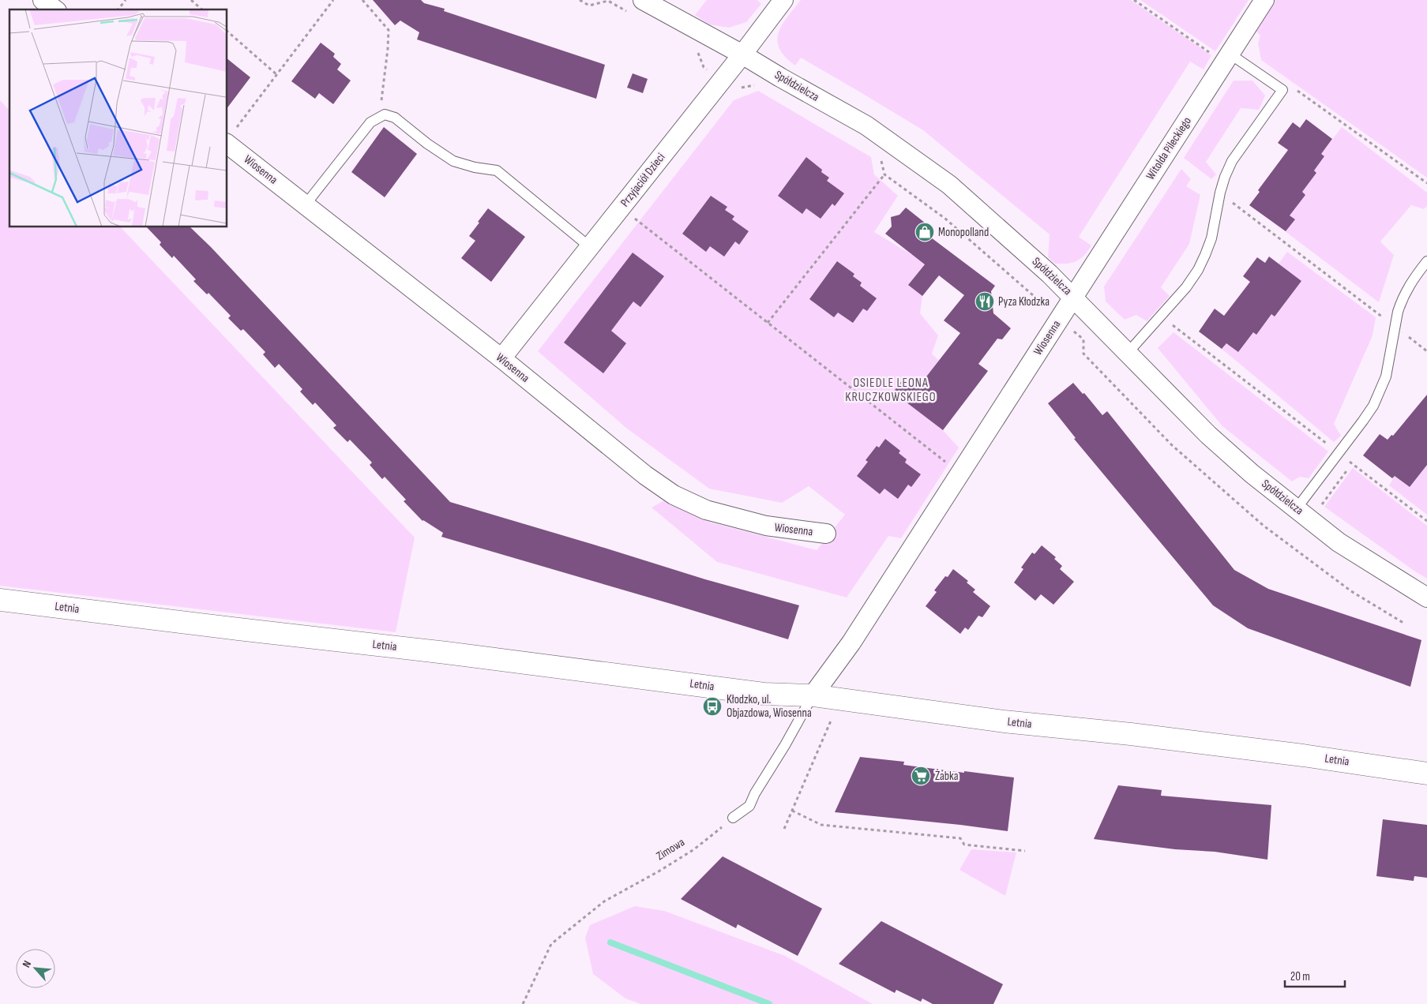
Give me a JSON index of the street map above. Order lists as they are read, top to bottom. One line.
{"streets":{"street":["Spółdzielcza","Witolda Pileckiego","Wiosenna","Przyjaciół Dzieci","Letnia"],"path":["Zimowa"]},"crossings":[["Spółdzielcza","Witolda Pileckiego"],["Spółdzielcza","Wiosenna"],["Spółdzielcza","Przyjaciół Dzieci"],["Witolda Pileckiego","Wiosenna"],["Wiosenna","Przyjaciół Dzieci"],["Wiosenna","Letnia"]],"districts":["OSIEDLE LEONA KRUCZKOWSKIEGO"],"places":{"shop":["Monopolland"],"restaurant":["Pyza Kłodzka"],"bus stop":["Kłodzko, ul. Objazdowa, Wiosenna"],"supermarket":["Żabka"]},"scale_bar":"20 m","north":"top left"}
